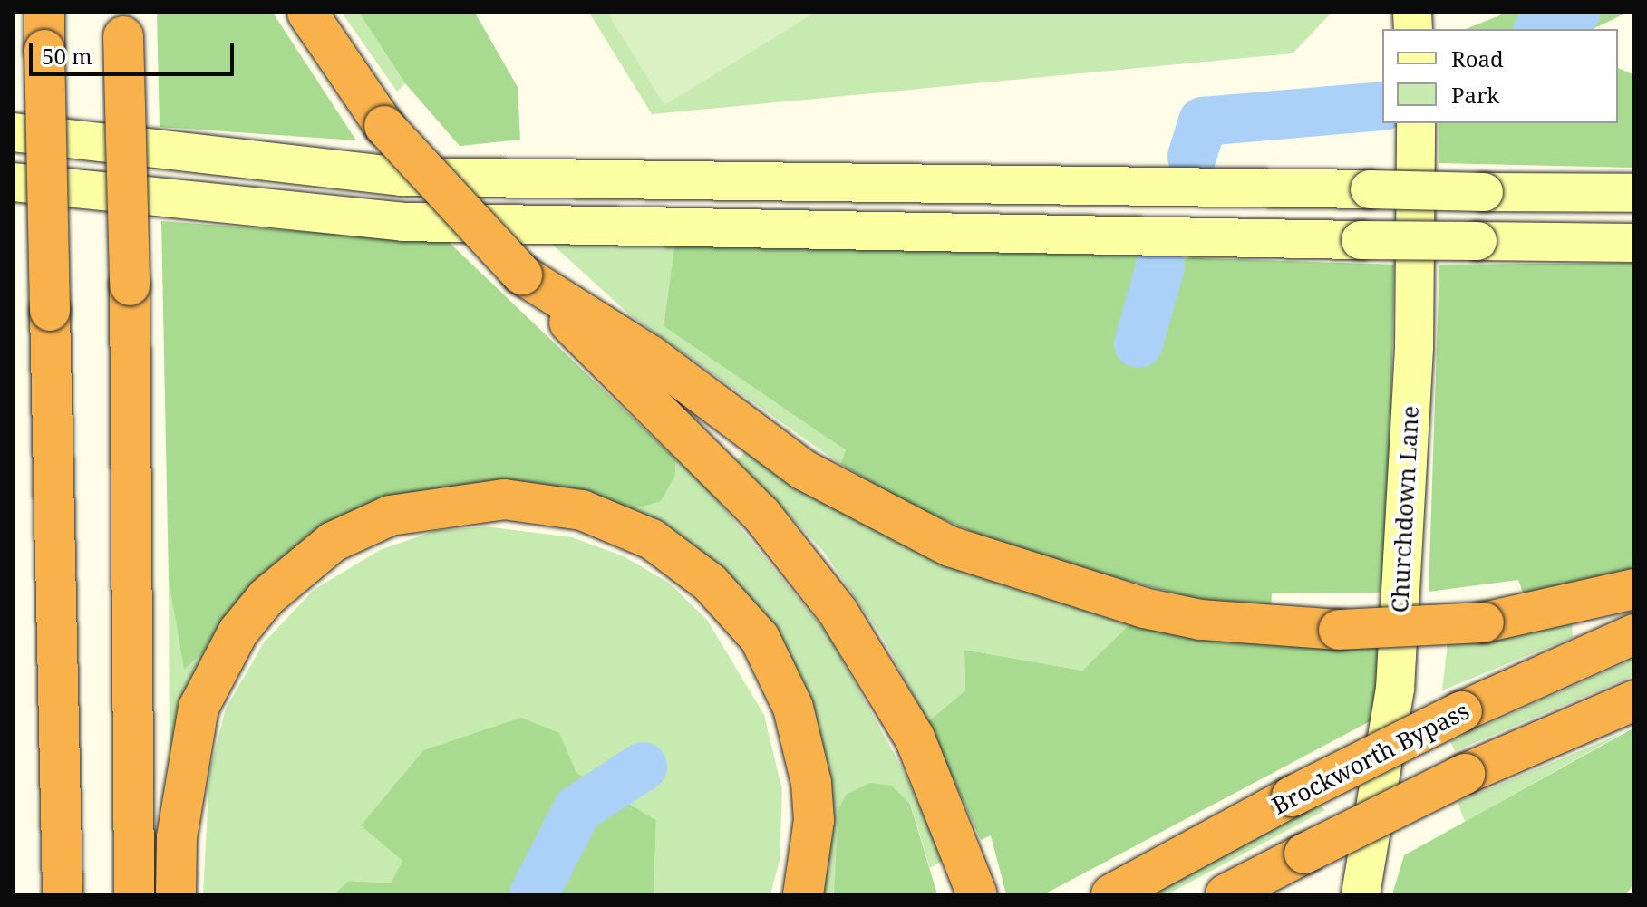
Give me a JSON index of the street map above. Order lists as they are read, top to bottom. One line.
{"streets":{"highway":["Brockworth Bypass"],"street":["Churchdown Lane"]},"legend":["Road","Park"],"scale_bar":"50 m"}
